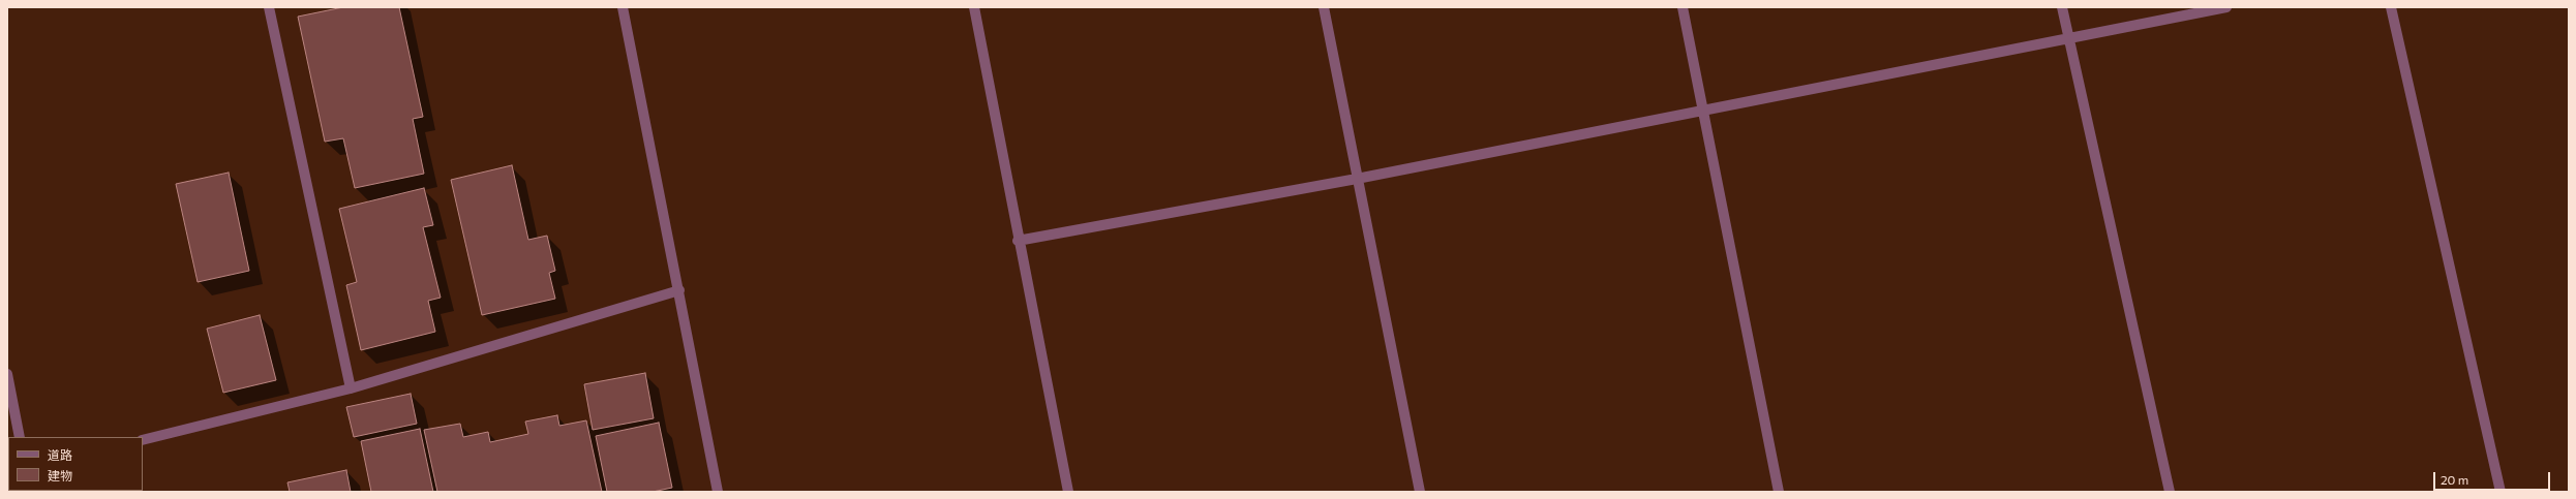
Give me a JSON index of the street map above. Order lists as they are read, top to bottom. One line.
{"legend":["道路","建物"],"scale_bar":"20 m"}
